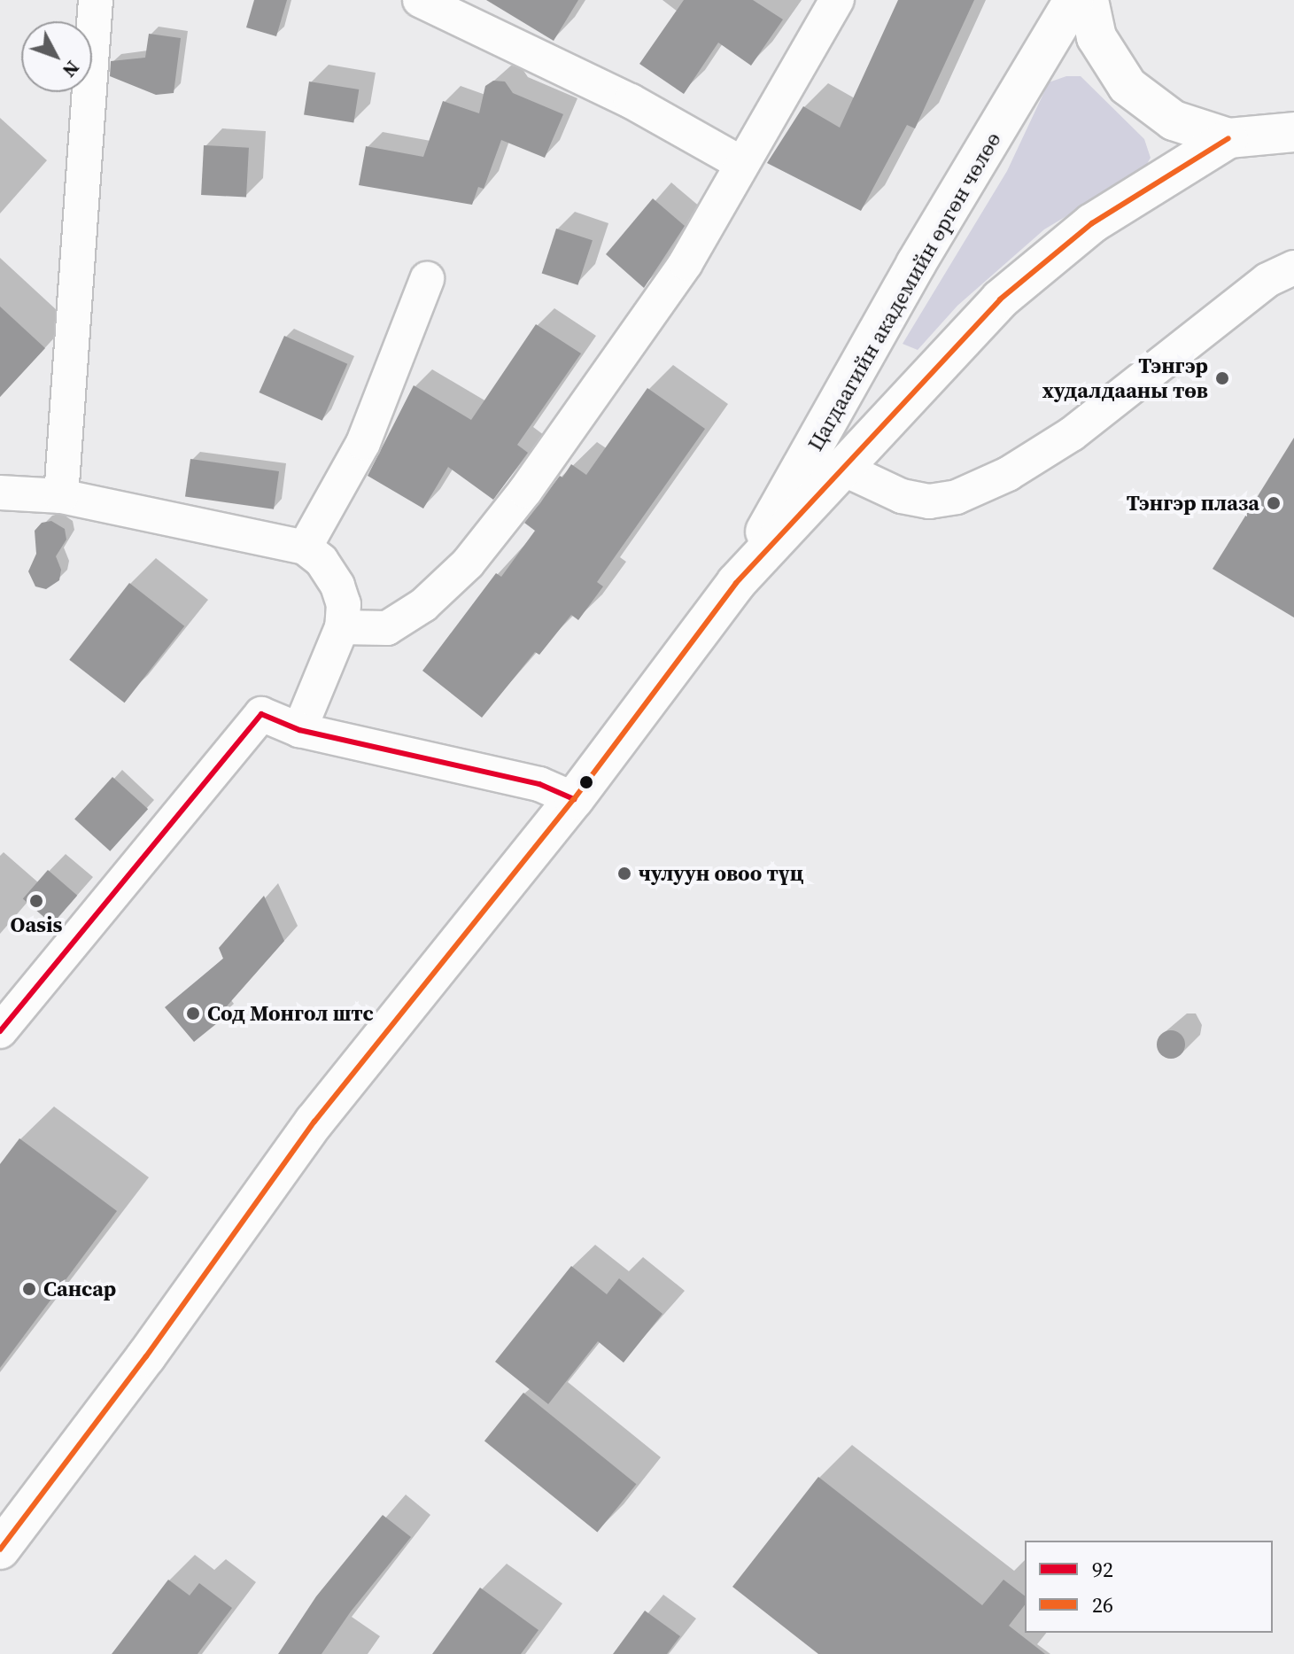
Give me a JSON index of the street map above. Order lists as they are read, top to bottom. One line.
{"streets":{"highway":["Цагдаагийн академийн өргөн чөлөө"]},"places":["Тэнгэр худалдааны төв","Тэнгэр плаза","чулуун овоо түц","Oasis","Сод Монгол штс","Сансар"],"lines":["transit line 26","transit line 92"],"legend":["92","26"],"north":"bottom right"}
